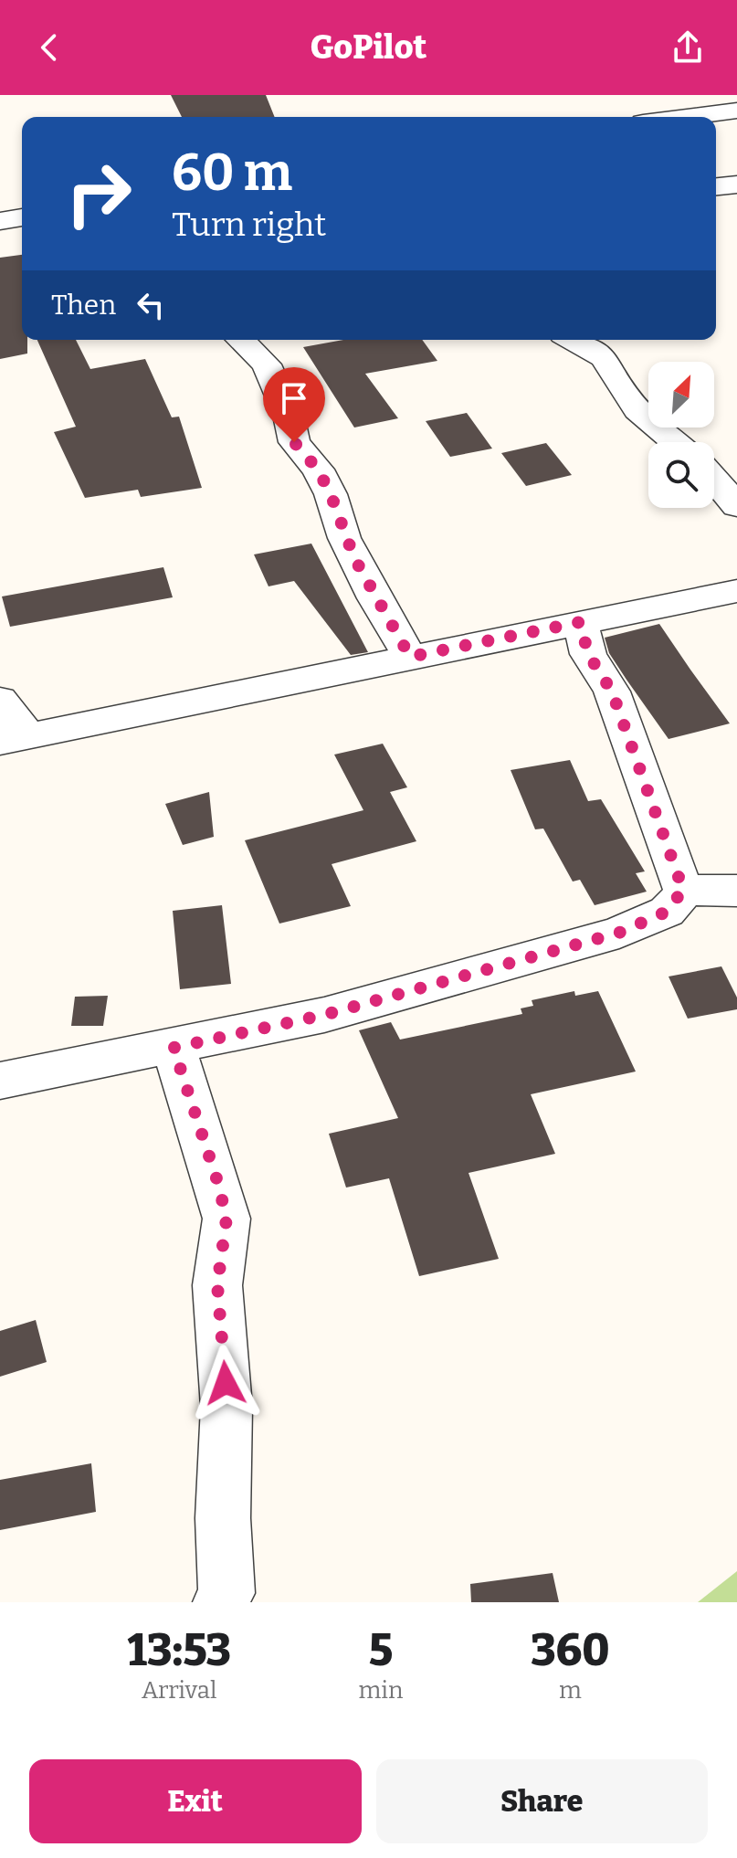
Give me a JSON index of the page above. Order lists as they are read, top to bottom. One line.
{"north":"top right","page":{"header":"GoPilot","turn":["60 m","Turn right"],"then":"Then","eta":["13:53","Arrival","5","min","360","m"],"buttons":["Exit","Share"]}}
